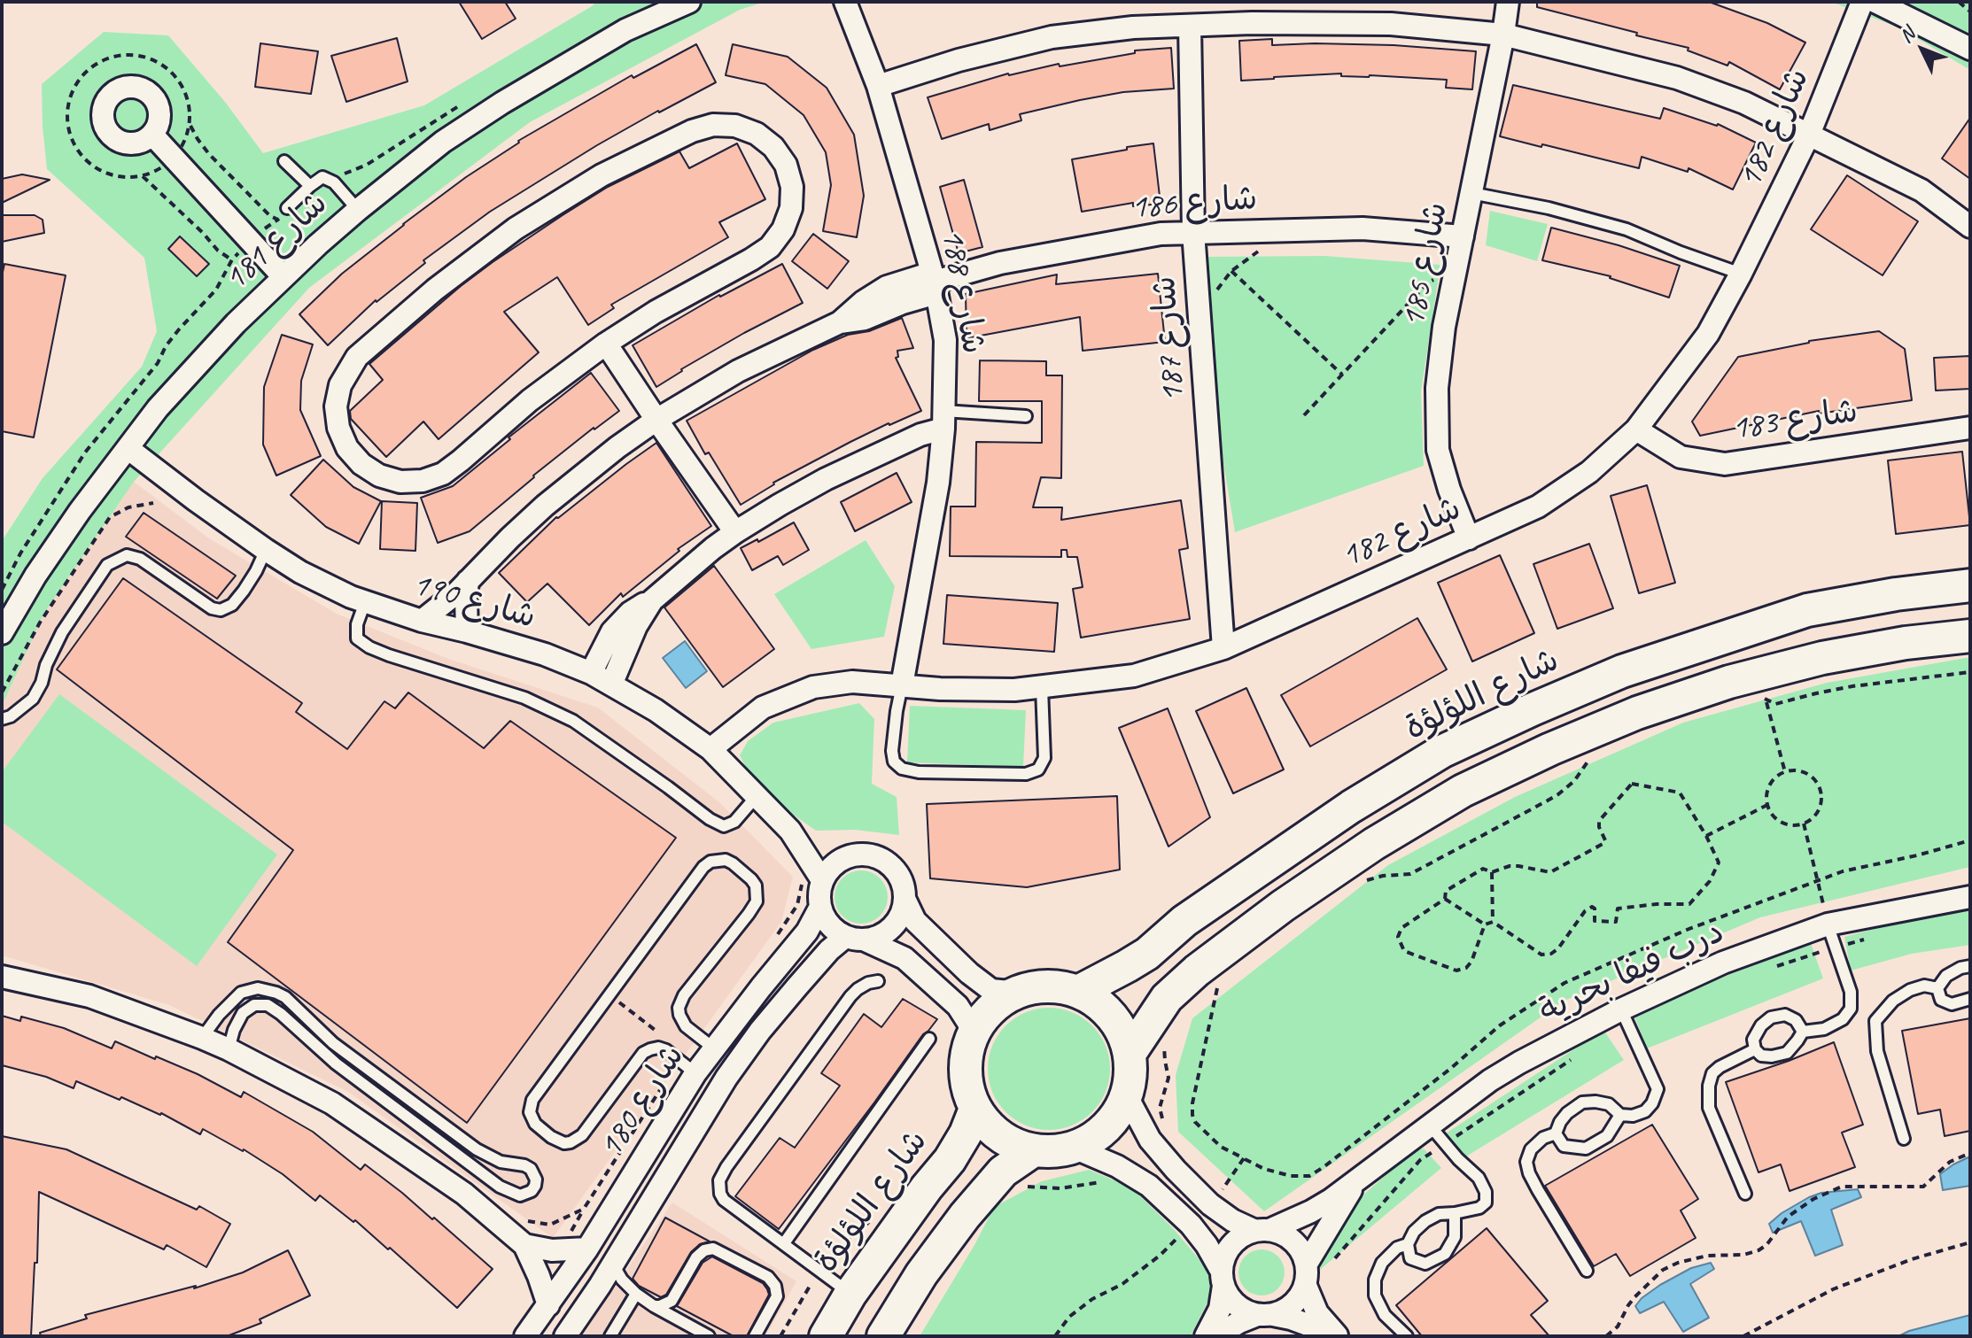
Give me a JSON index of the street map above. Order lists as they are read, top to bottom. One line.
{"streets":{"main road":["شارع اللؤلؤة"],"street":["شارع 182","شارع 186","شارع 181","شارع 185","شارع 188","شارع 187","شارع 183","شارع 190","درب فيفا بحرية","شارع 180"]},"crossings":[["شارع 182","شارع 185"],["شارع 182","شارع 188"],["شارع 182","شارع 187"],["شارع 182","شارع 183"],["شارع 182","شارع 190"],["شارع 186","شارع 185"],["شارع 186","شارع 188"],["شارع 186","شارع 187"],["شارع 186","شارع 190"],["شارع 181","شارع 190"],["شارع 190","شارع 180"]],"north":"top left"}
